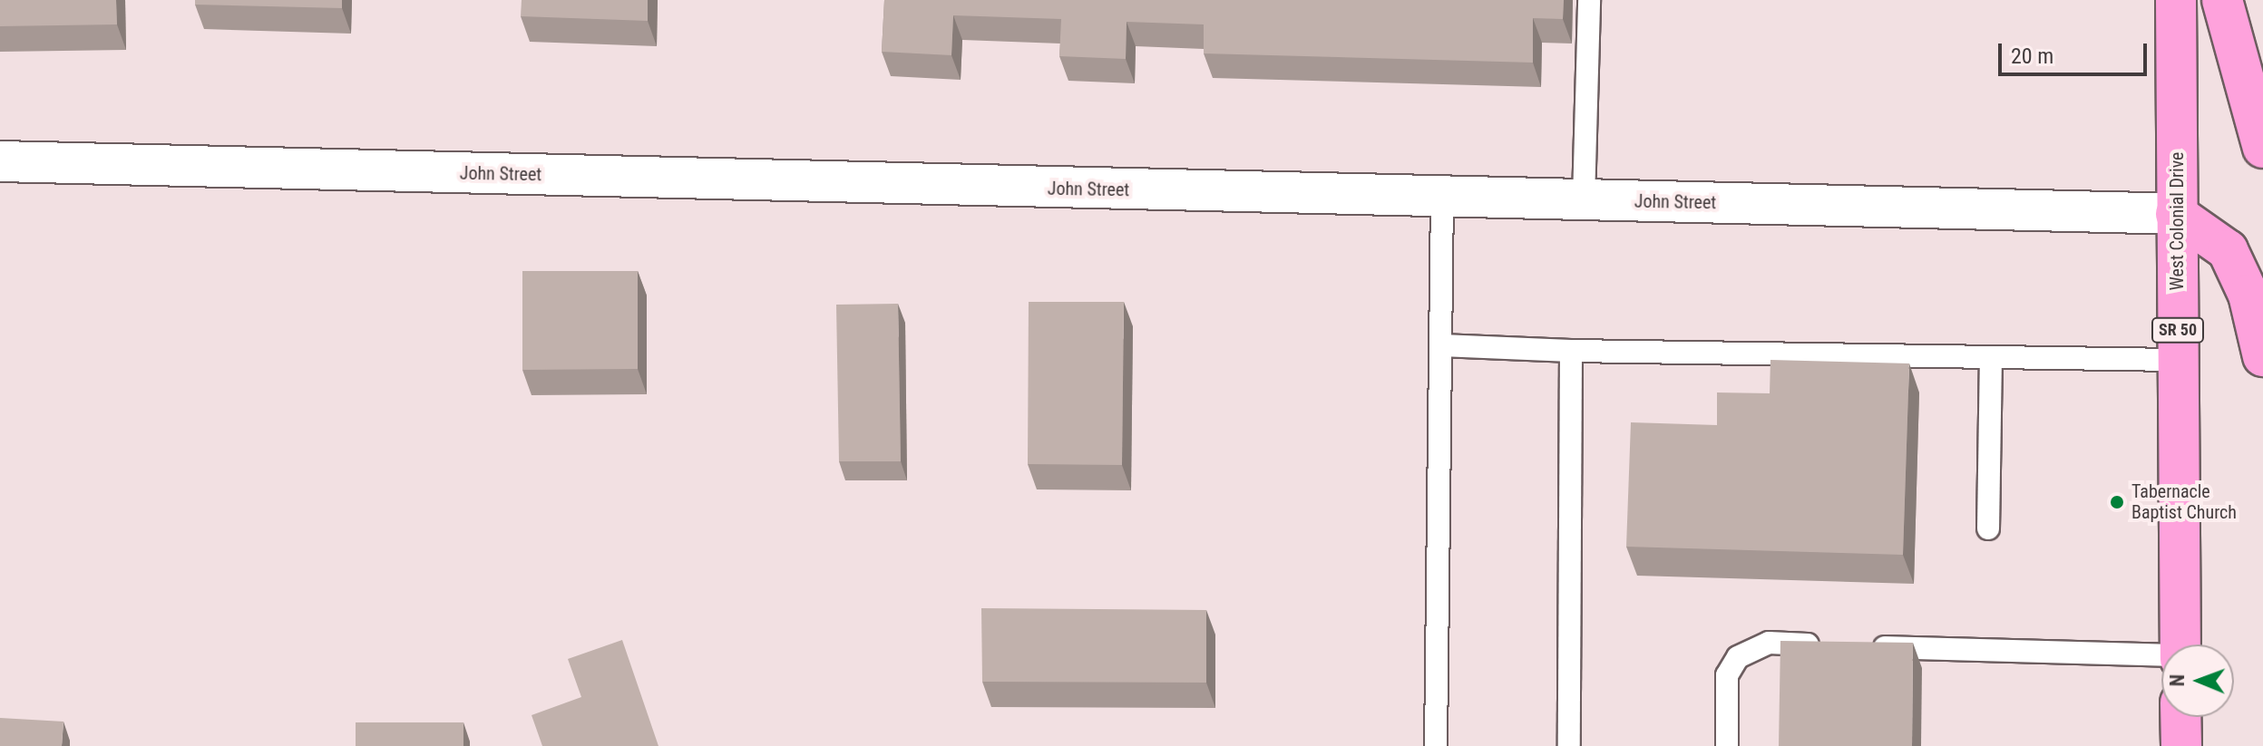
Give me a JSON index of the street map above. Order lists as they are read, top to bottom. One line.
{"streets":{"highway":["West Colonial Drive","SR 50"],"street":["John Street"]},"crossings":[["John Street","West Colonial Drive"]],"places":["Tabernacle Baptist Church"],"scale_bar":"20 m","north":"left"}
